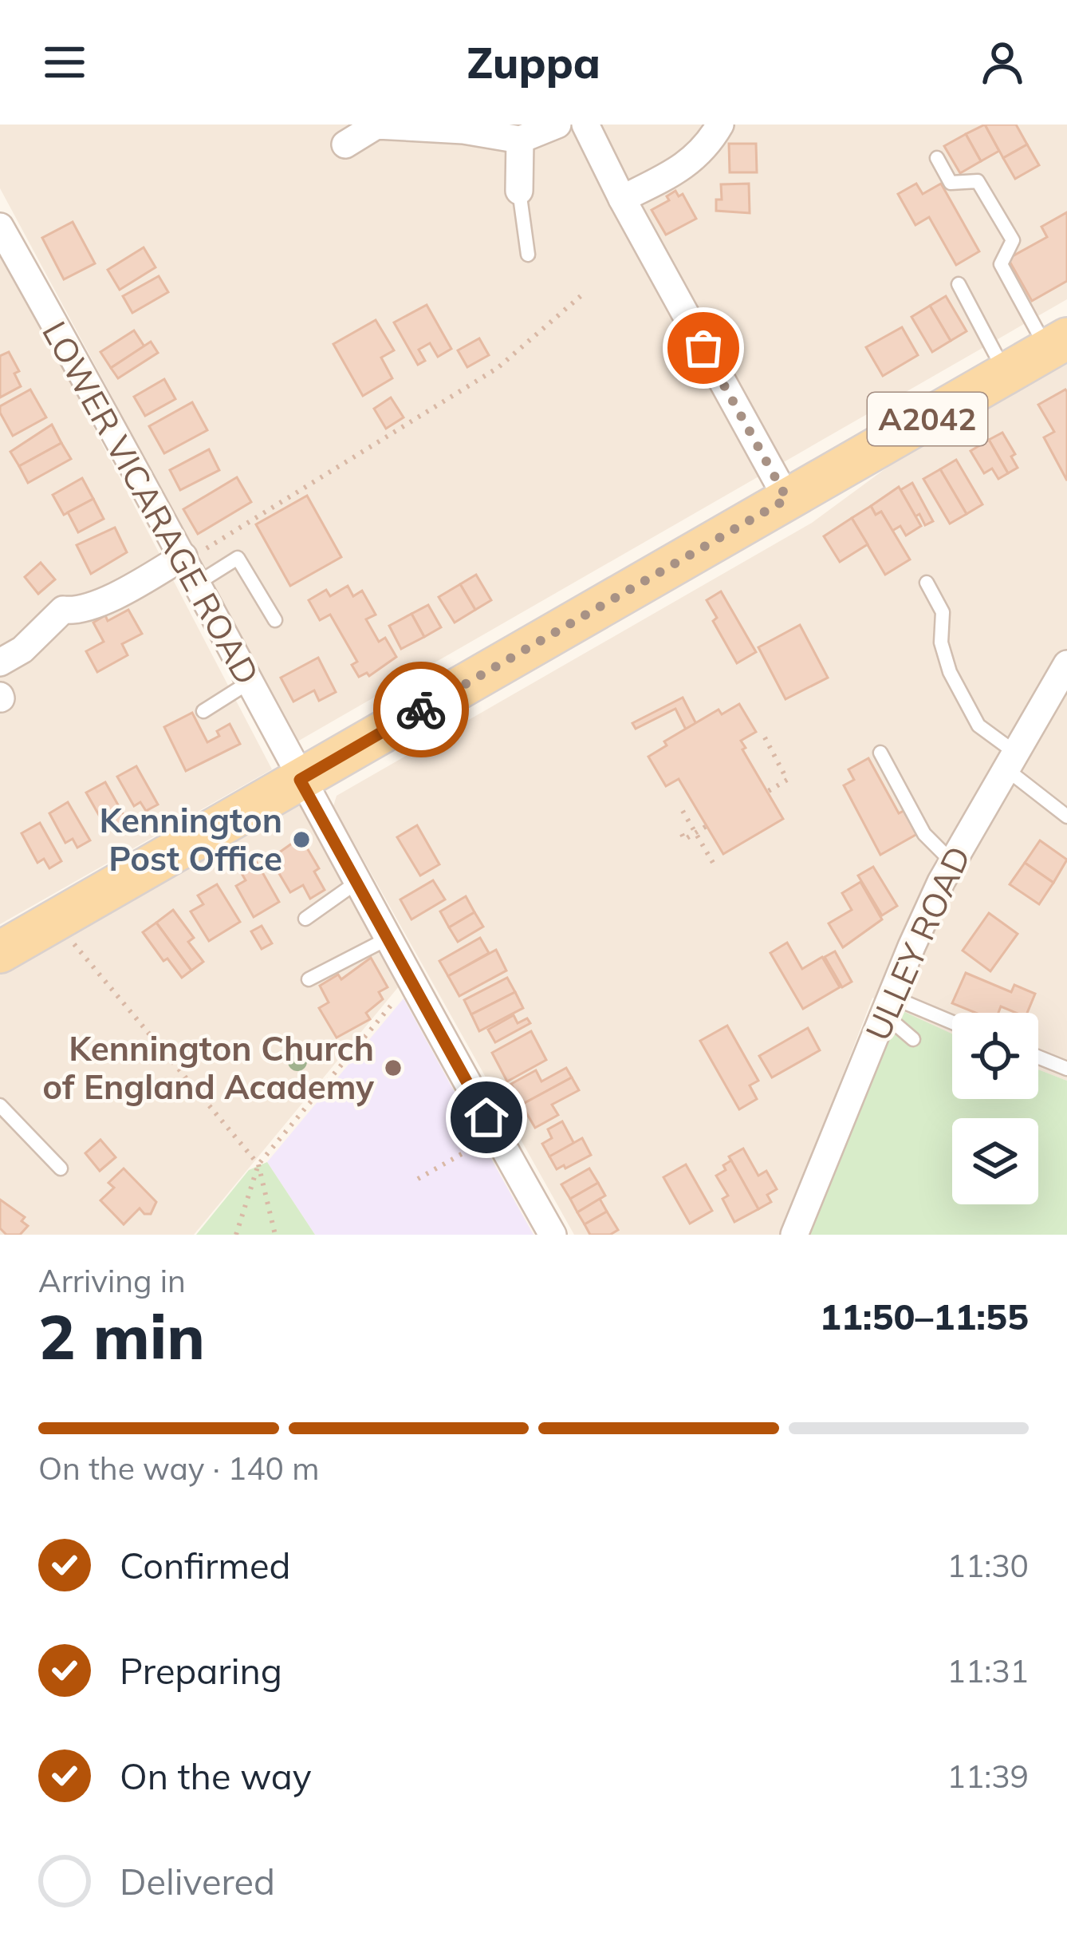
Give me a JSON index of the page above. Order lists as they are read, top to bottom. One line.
{"streets":{"main road":["A2042"],"street":["LOWER VICARAGE ROAD","ULLEY ROAD"]},"crossings":[["A2042","LOWER VICARAGE ROAD"]],"places":["Kennington Post Office","Kennington Church of England Academy"],"page":{"header":"Zuppa","heading":["2 min","Arriving in","11:50–11:55"],"bar":"On the way · 140 m","list":[["Confirmed","11:30"],["Preparing","11:31"],["On the way","11:39"],"Delivered"]}}
